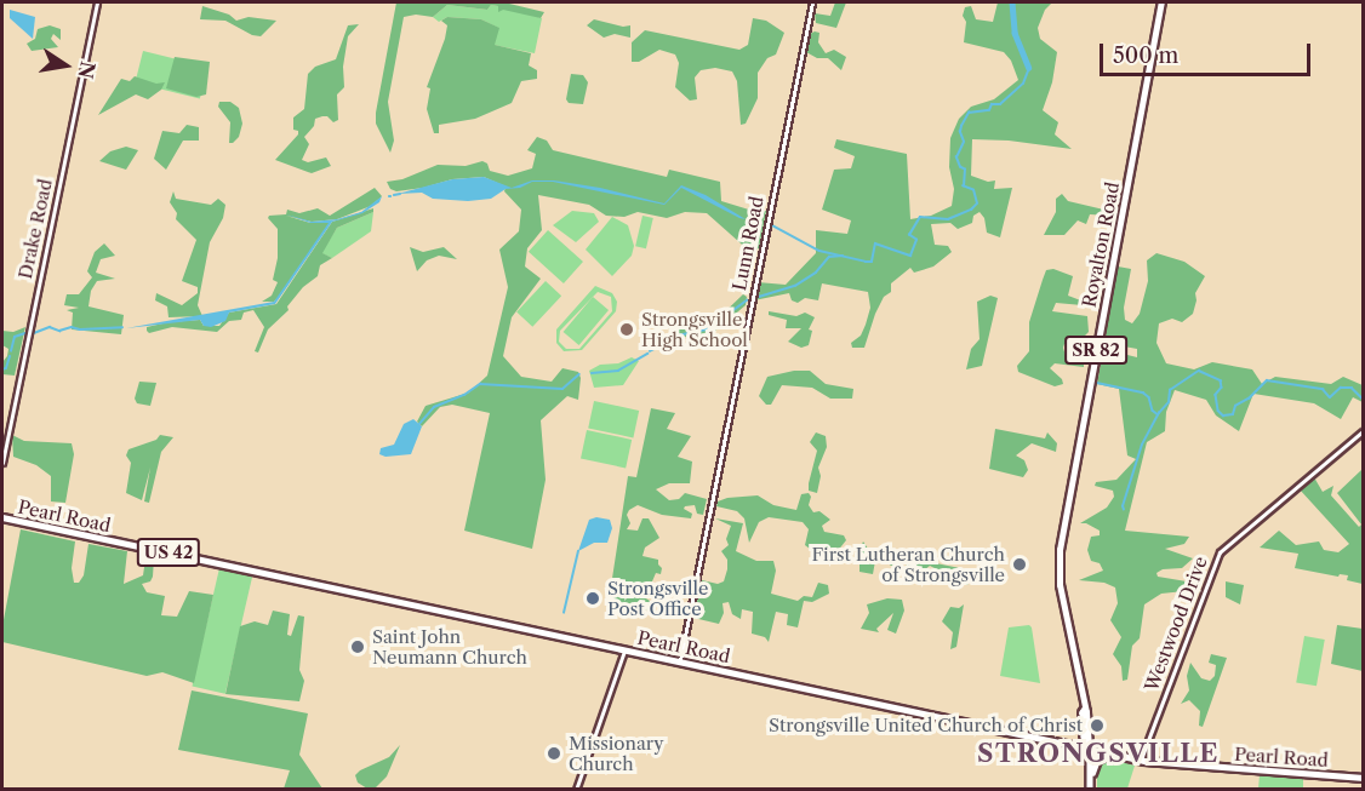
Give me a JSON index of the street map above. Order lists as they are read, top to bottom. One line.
{"streets":{"main road":["Royalton Road","SR 82","Pearl Road","US 42"],"street":["Drake Road","Lunn Road","Westwood Drive"]},"crossings":[["Lunn Road","Pearl Road"],["Royalton Road","Pearl Road"],["Pearl Road","Westwood Drive"]],"districts":["STRONGSVILLE"],"places":["Strongsville High School","First Lutheran Church of Strongsville","Strongsville Post Office","Saint John Neumann Church","Strongsville United Church of Christ","Missionary Church"],"scale_bar":"500 m","north":"right"}
